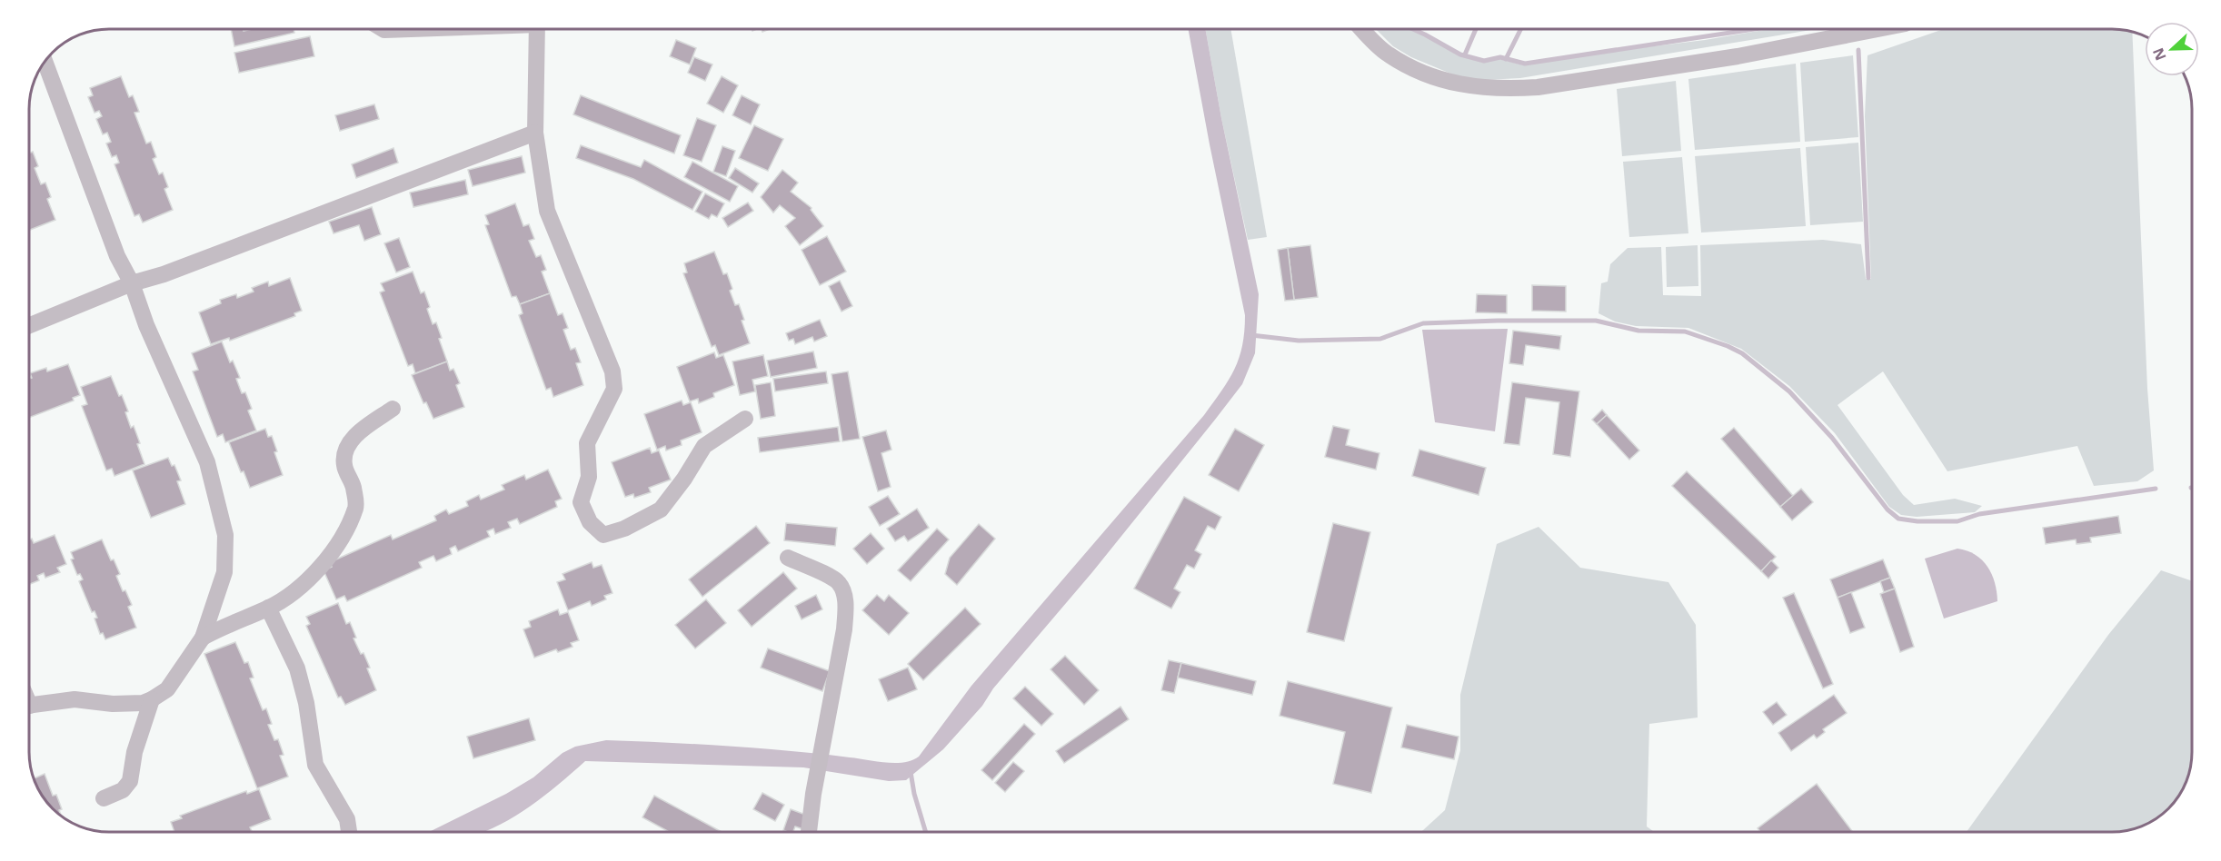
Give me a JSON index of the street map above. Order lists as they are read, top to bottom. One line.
{"north":"left"}
